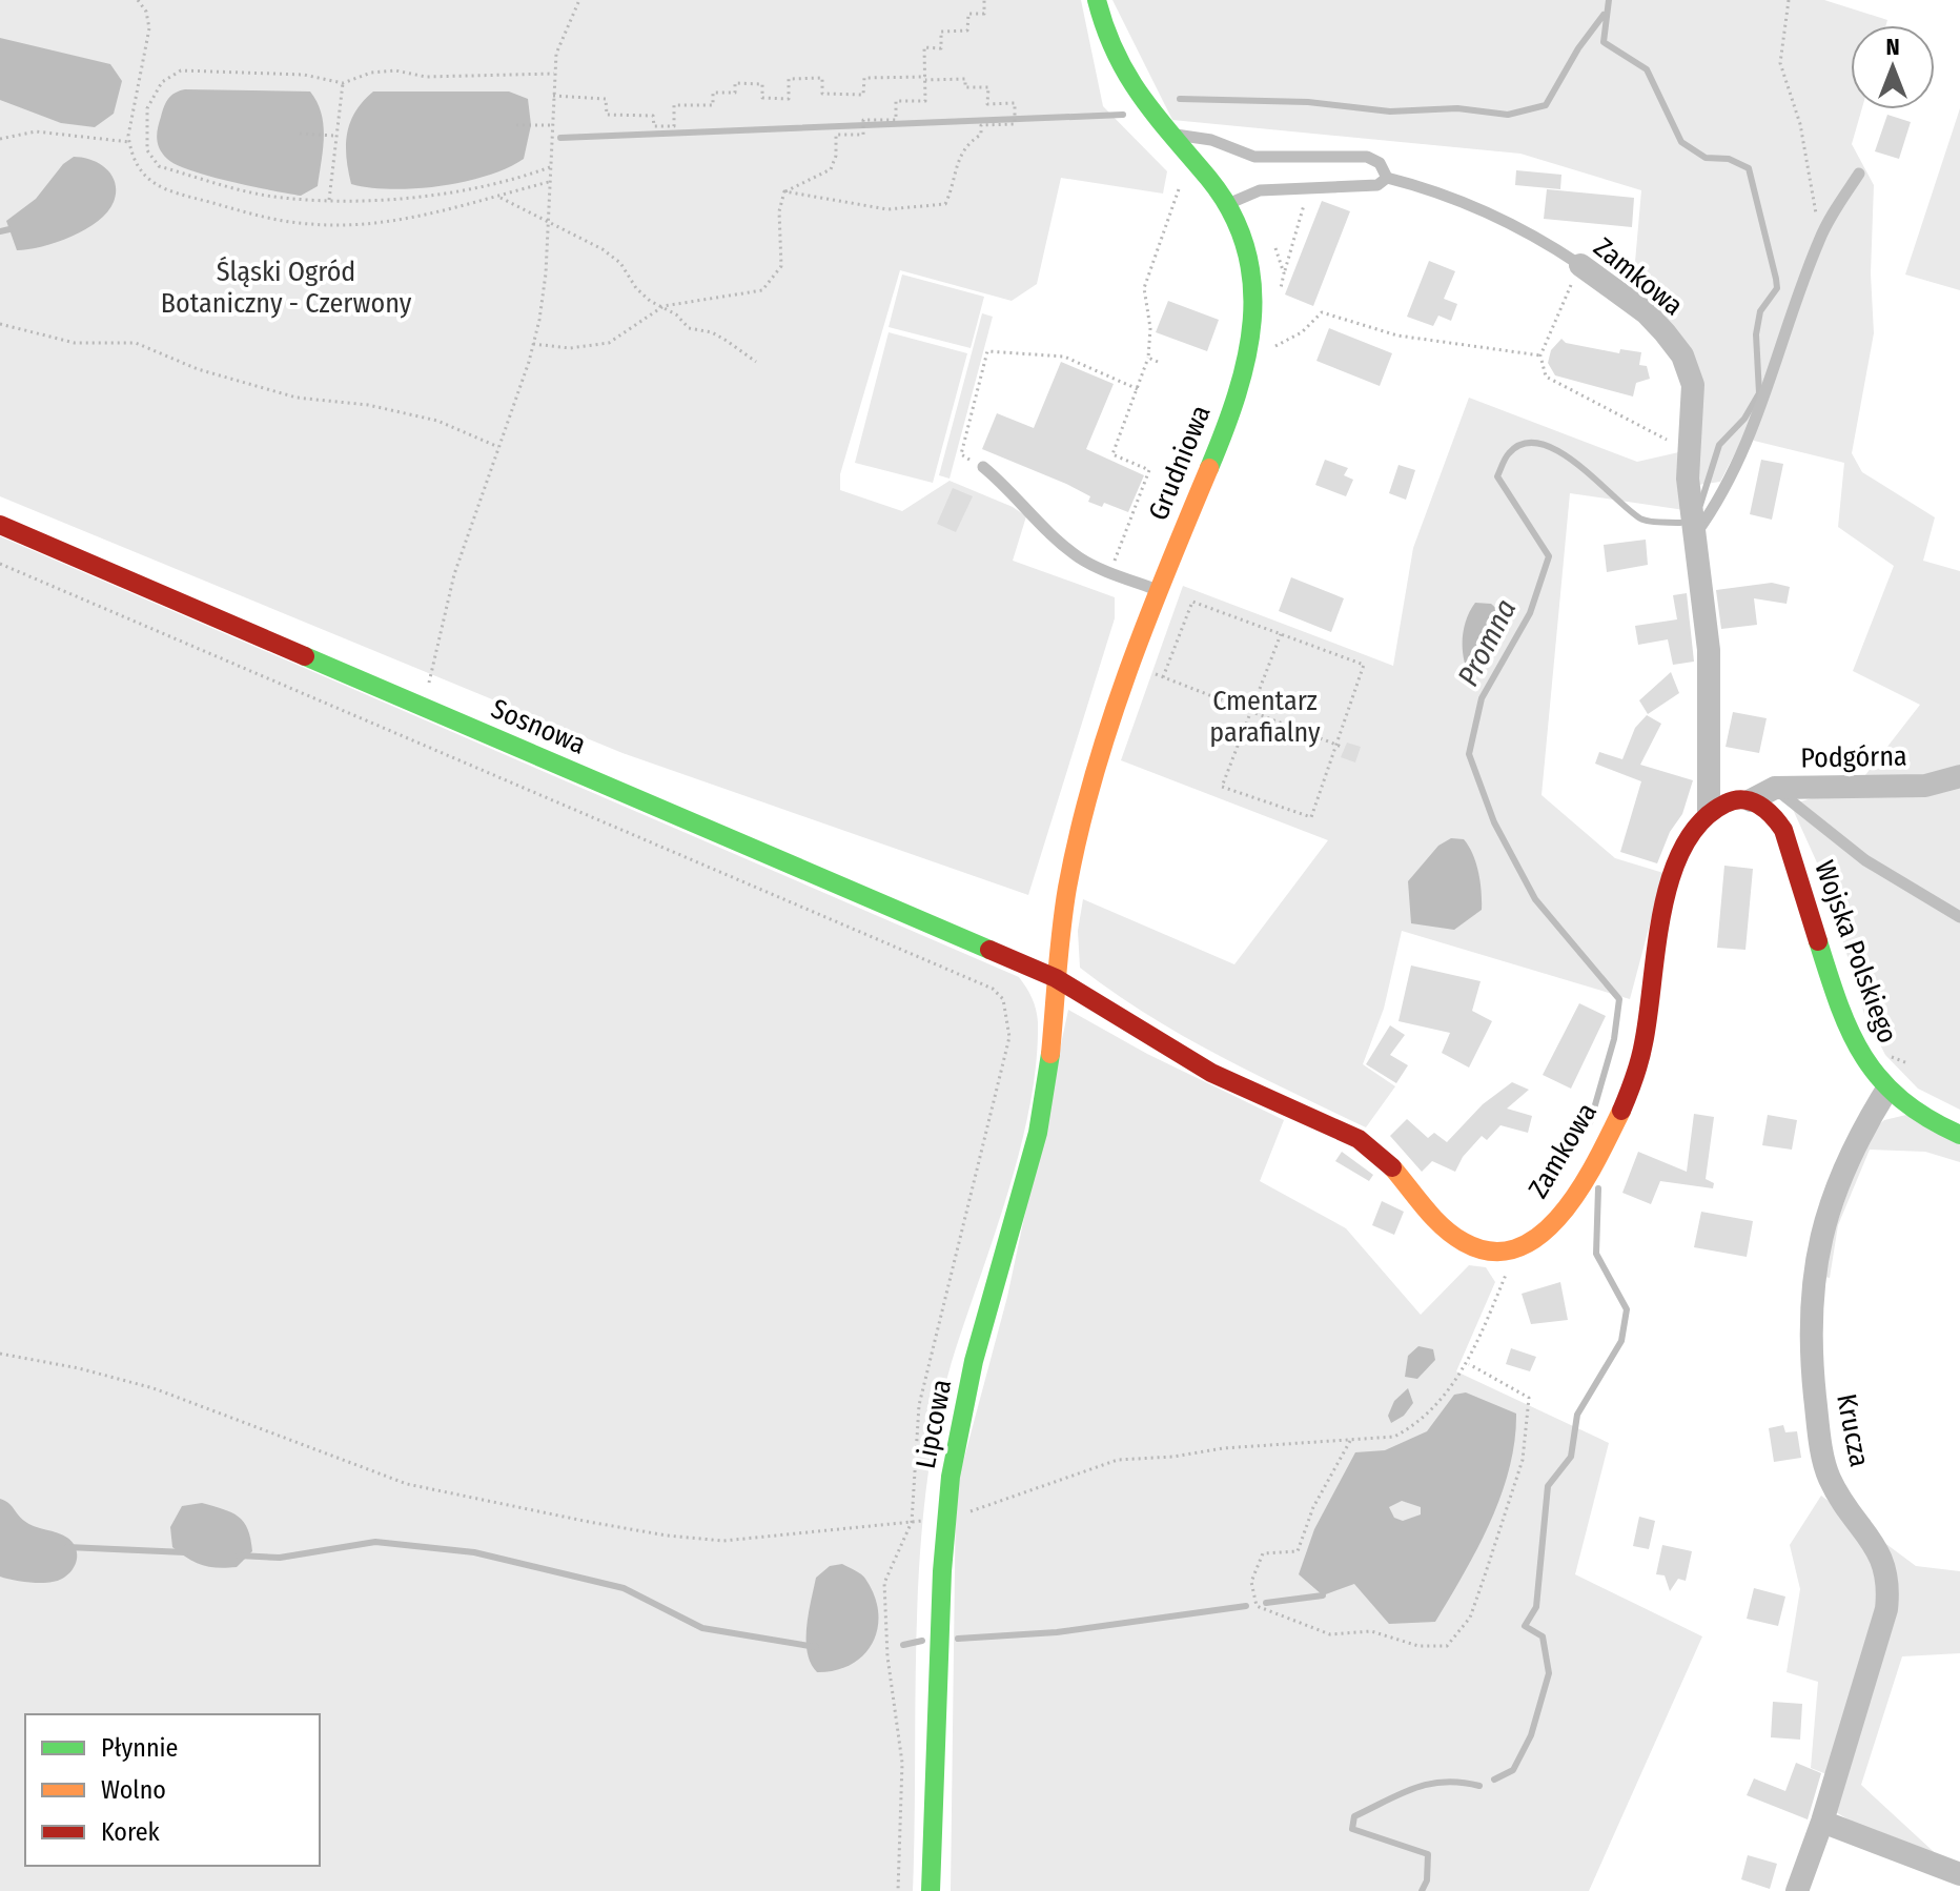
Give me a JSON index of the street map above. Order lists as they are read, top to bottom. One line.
{"streets":{"street":["Zamkowa","Grudniowa","Sosnowa","Podgórna","Wojska Polskiego","Lipcowa","Krucza"]},"crossings":[["Zamkowa","Grudniowa"],["Grudniowa","Sosnowa"],["Grudniowa","Lipcowa"],["Sosnowa","Lipcowa"],["Podgórna","Wojska Polskiego"],["Wojska Polskiego","Krucza"]],"water":["Promna"],"parks":["Śląski Ogród Botaniczny - Czerwony","Cmentarz parafialny"],"legend":["Płynnie","Wolno","Korek"],"north":"top"}
